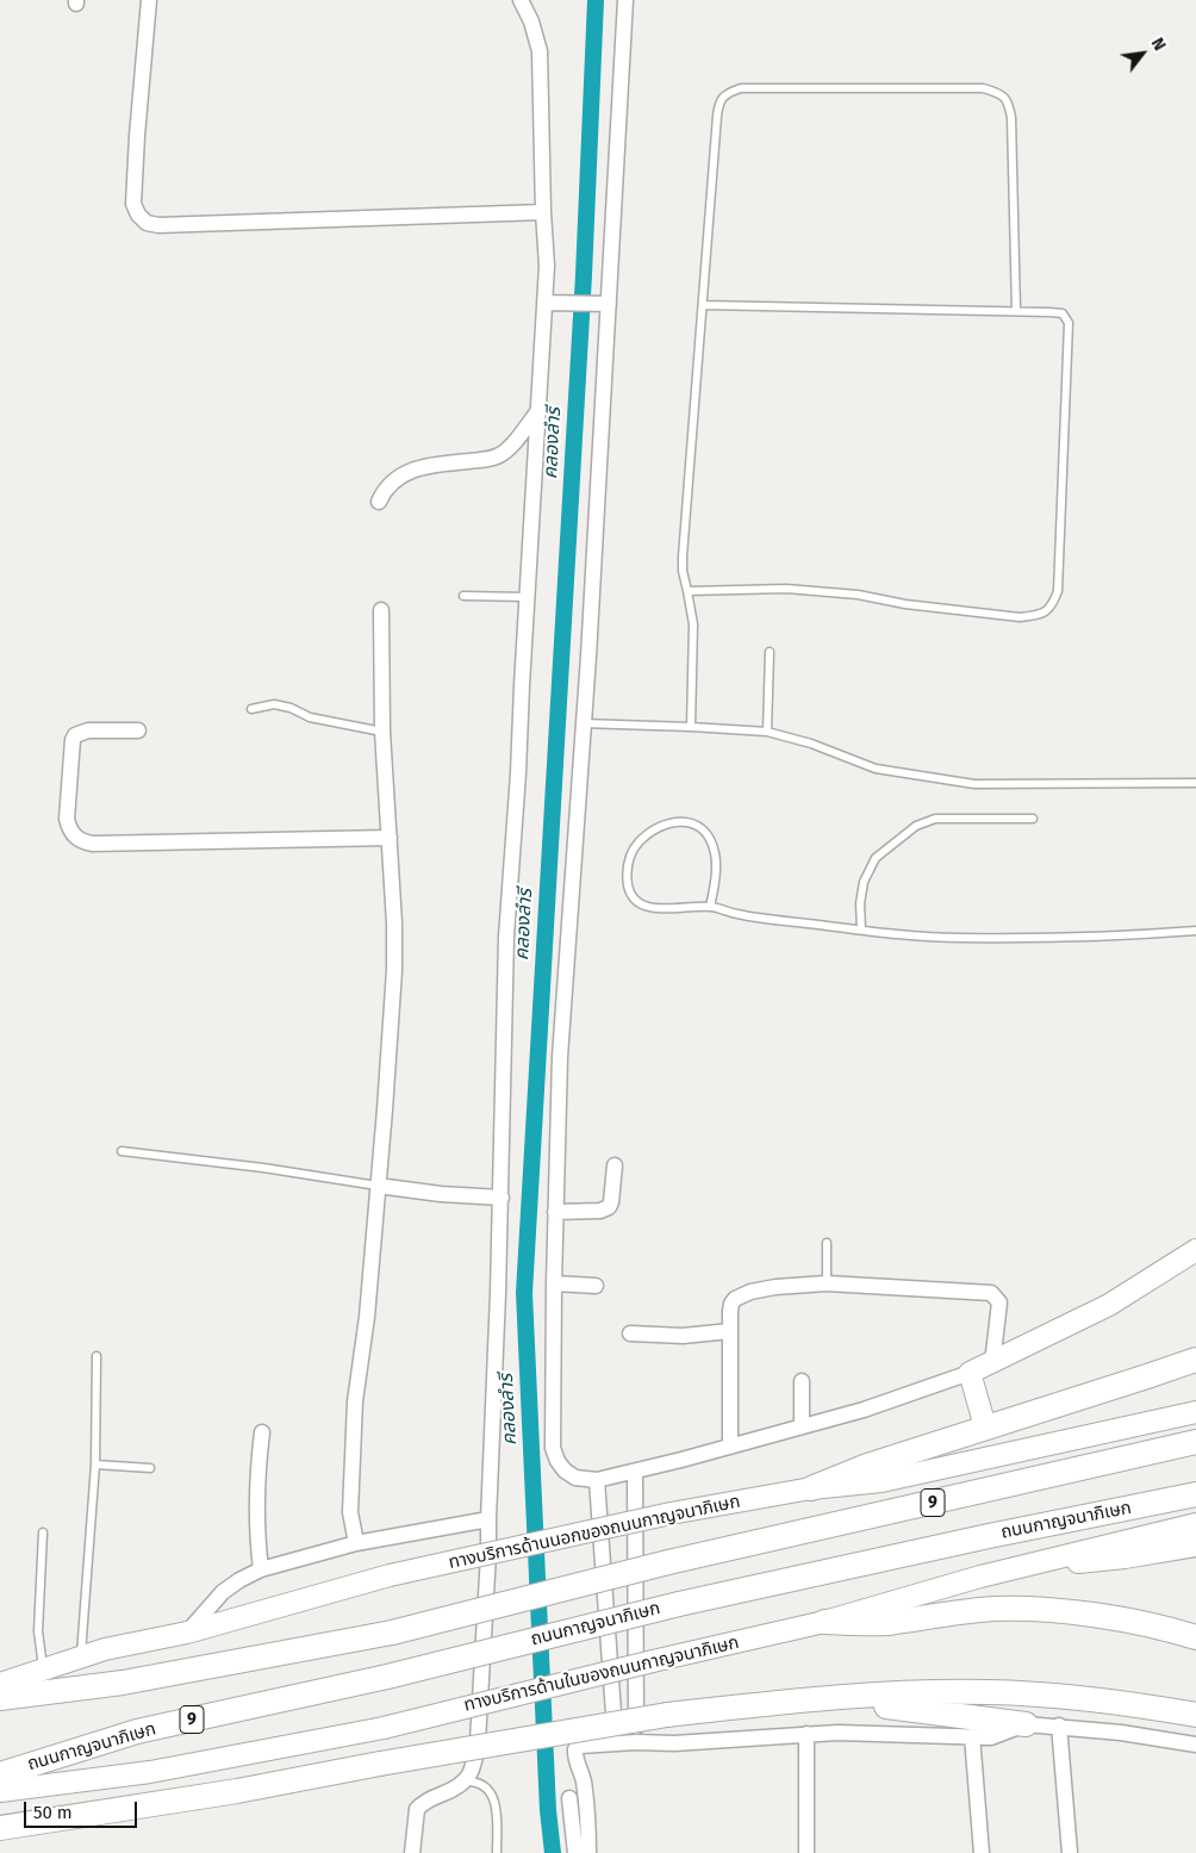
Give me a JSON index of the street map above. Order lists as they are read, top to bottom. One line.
{"streets":{"main road":["9","ถนนกาญจนาภิเษก","ทางบริการด้านนอกของถนนกาญจนาภิเษก","ทางบริการด้านในของถนนกาญจนาภิเษก"]},"water":["คลองลำรี"],"scale_bar":"50 m","north":"top right"}
